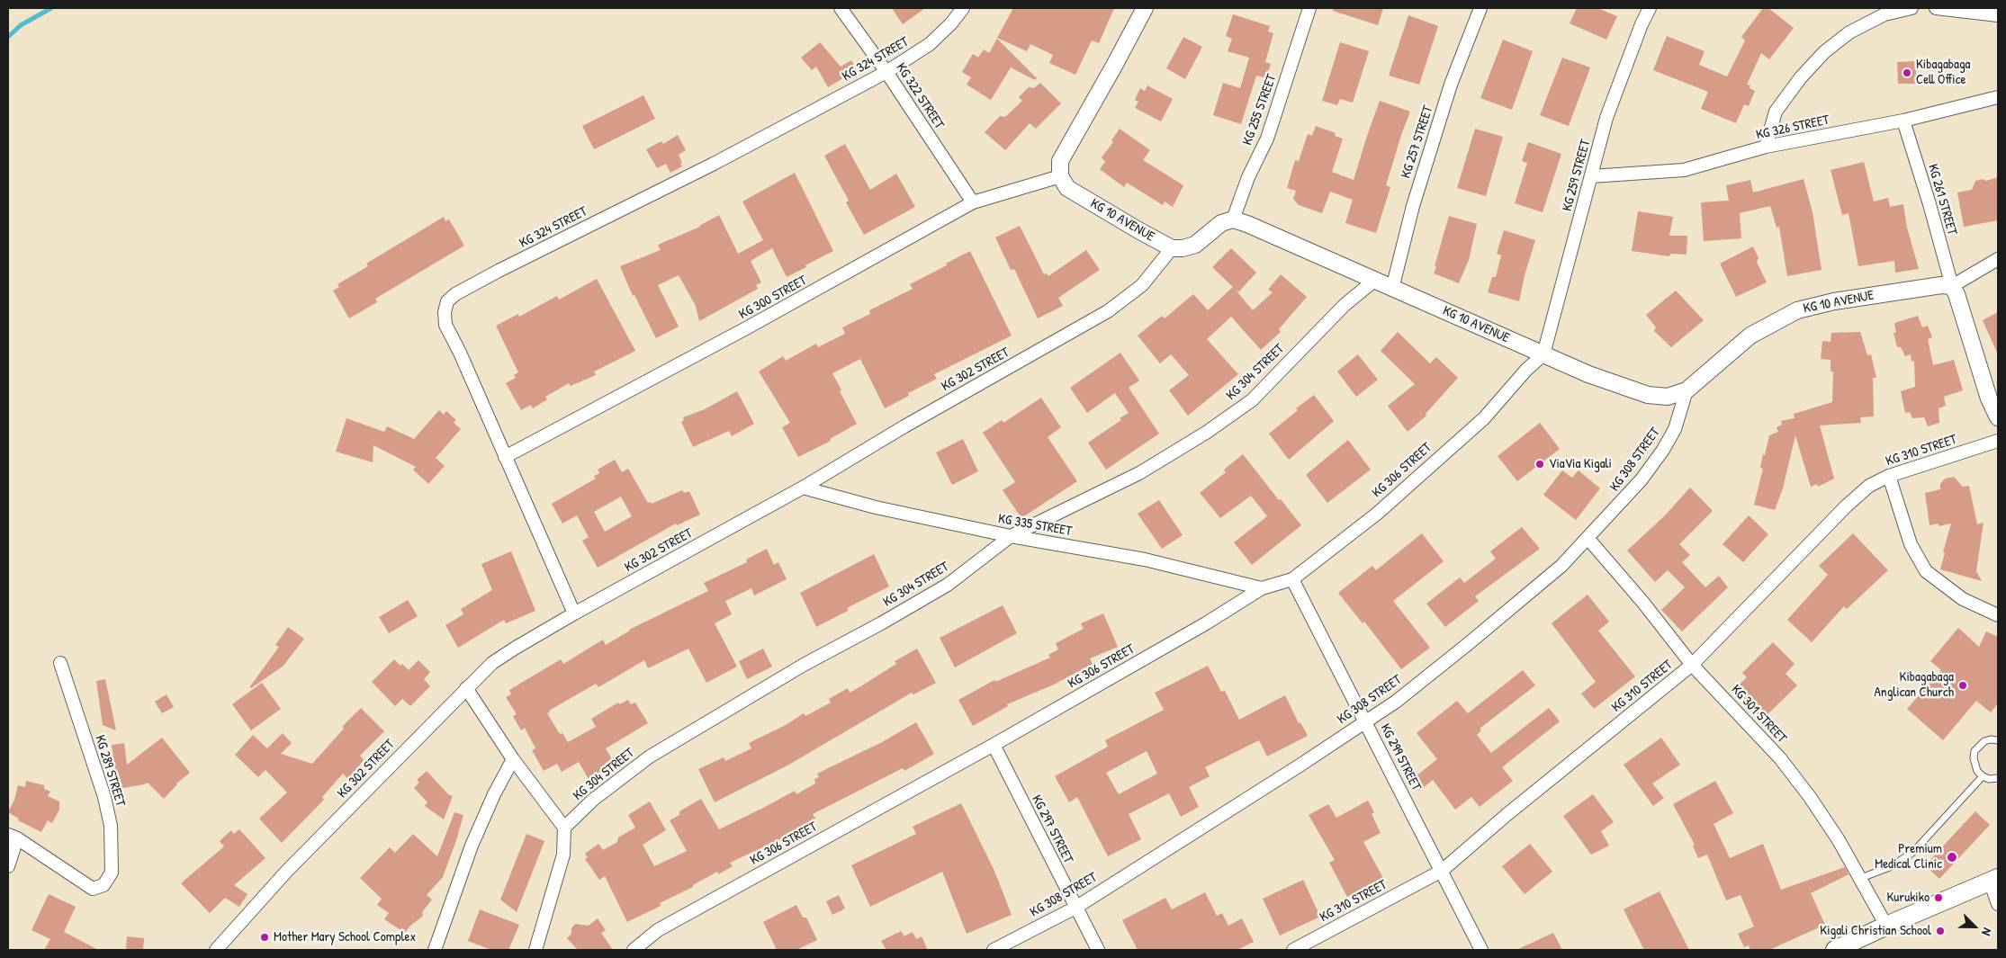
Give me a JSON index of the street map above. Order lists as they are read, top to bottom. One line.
{"streets":{"street":["KG 324 STREET","KG 322 STREET","KG 255 STREET","KG 326 STREET","KG 257 STREET","KG 259 STREET","KG 261 STREET","KG 10 AVENUE","KG 300 STREET","KG 302 STREET","KG 304 STREET","KG 310 STREET","KG 308 STREET","KG 306 STREET","KG 335 STREET","KG 301 STREET","KG 299 STREET","KG 289 STREET","KG 297 STREET"]},"crossings":[["KG 324 STREET","KG 322 STREET"],["KG 324 STREET","KG 300 STREET"],["KG 324 STREET","KG 302 STREET"],["KG 322 STREET","KG 300 STREET"],["KG 255 STREET","KG 10 AVENUE"],["KG 326 STREET","KG 259 STREET"],["KG 326 STREET","KG 261 STREET"],["KG 257 STREET","KG 10 AVENUE"],["KG 259 STREET","KG 10 AVENUE"],["KG 259 STREET","KG 306 STREET"],["KG 261 STREET","KG 10 AVENUE"],["KG 10 AVENUE","KG 300 STREET"],["KG 10 AVENUE","KG 302 STREET"],["KG 10 AVENUE","KG 304 STREET"],["KG 10 AVENUE","KG 308 STREET"],["KG 10 AVENUE","KG 306 STREET"],["KG 302 STREET","KG 335 STREET"],["KG 304 STREET","KG 335 STREET"],["KG 310 STREET","KG 301 STREET"],["KG 310 STREET","KG 299 STREET"],["KG 308 STREET","KG 301 STREET"],["KG 308 STREET","KG 299 STREET"],["KG 308 STREET","KG 297 STREET"],["KG 306 STREET","KG 335 STREET"],["KG 306 STREET","KG 299 STREET"],["KG 306 STREET","KG 297 STREET"]],"places":["Kibagabaga Cell Office","ViaVia Kigali","Kibagabaga Anglican Church","Premium Medical Clinic","Kurukiko","Kigali Christian School","Mother Mary School Complex"],"north":"bottom right"}
